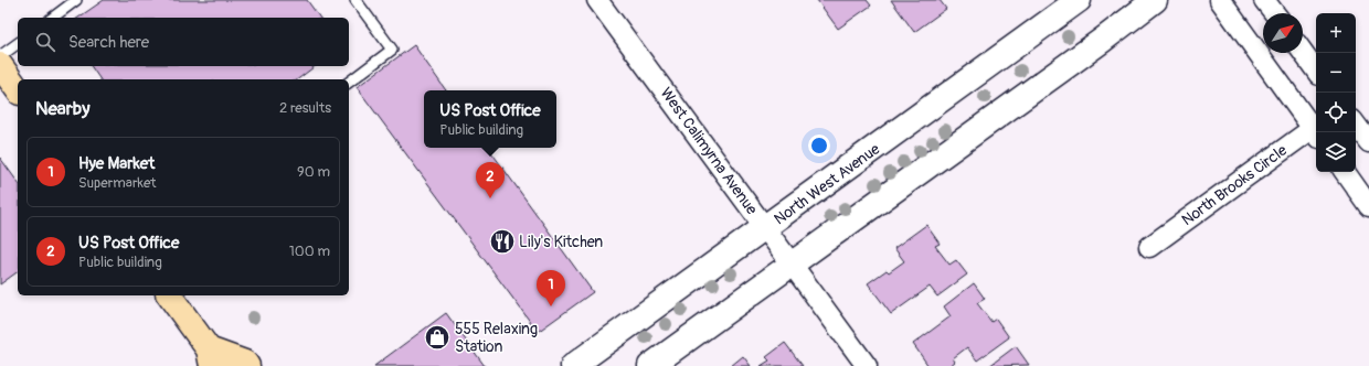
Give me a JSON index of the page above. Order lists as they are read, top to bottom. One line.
{"streets":{"main road":["North West Avenue"],"street":["West Calimyrna Avenue","North Brooks Circle"]},"crossings":[["West Calimyrna Avenue","North West Avenue"]],"places":{"restaurant":["Lily's Kitchen"],"shop":["555 Relaxing Station"]},"north":"top right","page":{"map_buttons":["+","−"],"search":"Search here","heading":["Nearby","2 results"],"popup":["US Post Office","Public building"],"list":[{"mark":"1","name":"Hye Market","note":"Supermarket","value":"90 m"},{"mark":"2","name":"US Post Office","note":"Public building","value":"100 m"}],"pins":["2","1"]}}
